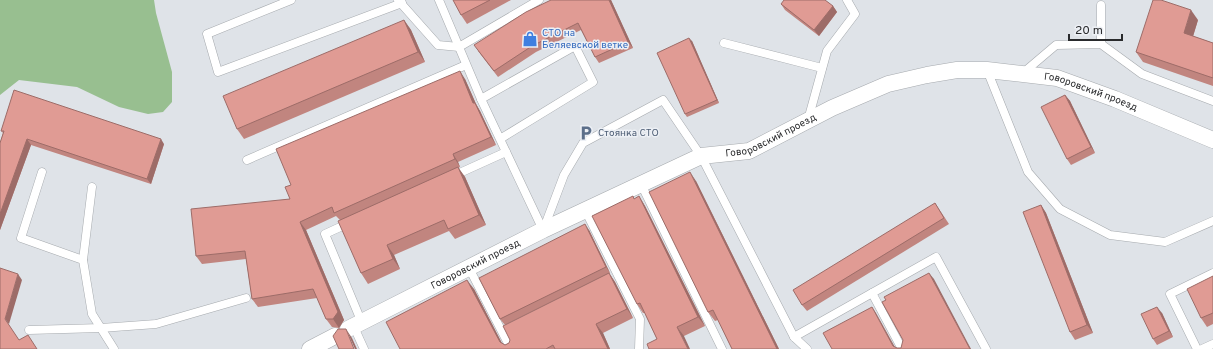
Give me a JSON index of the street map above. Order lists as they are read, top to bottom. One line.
{"streets":{"street":["Говоровский проезд"]},"places":{"shop":["СТО на Беляевской ветке"],"parking":["Стоянка СТО"]},"scale_bar":"20 m"}
